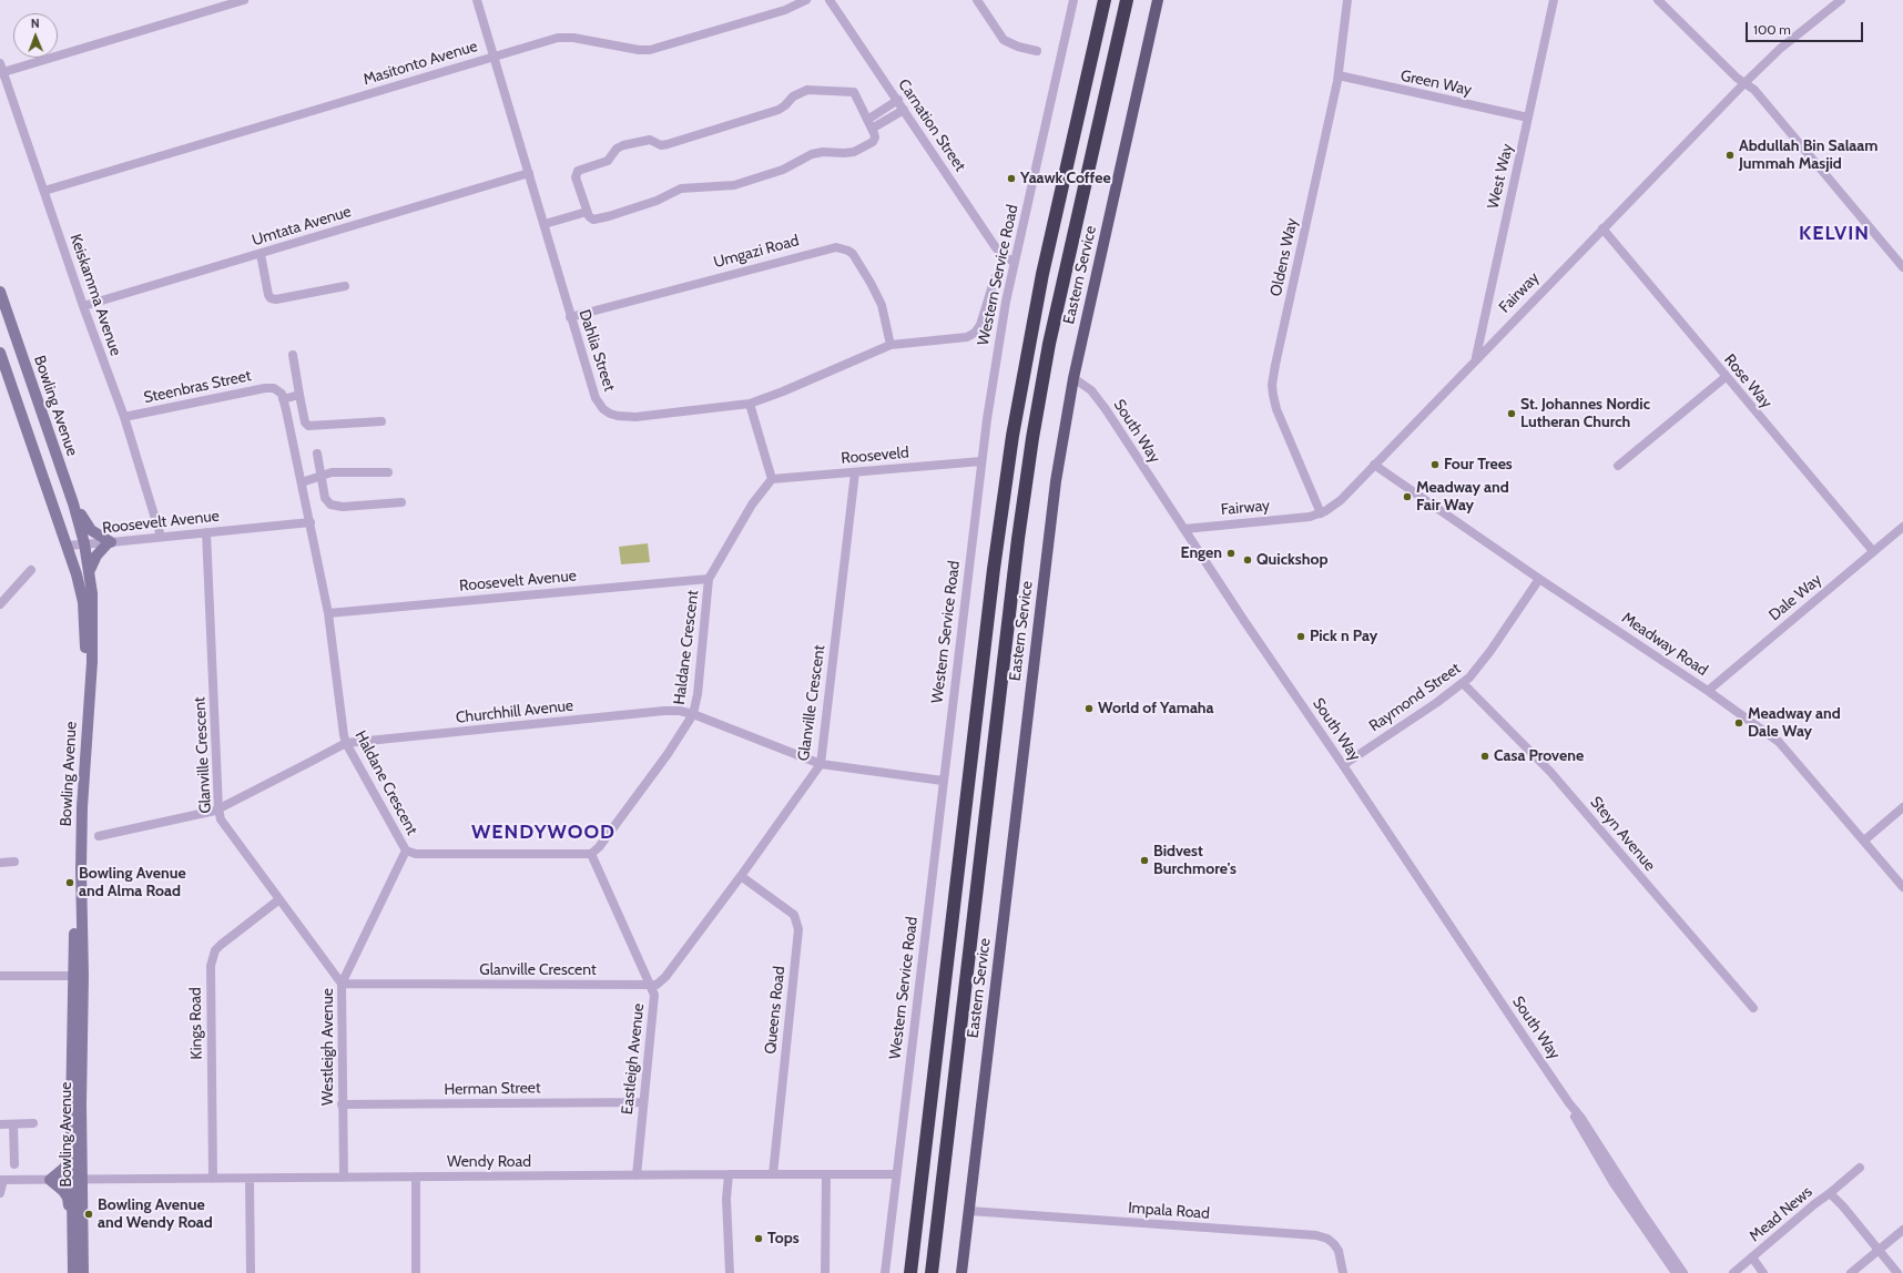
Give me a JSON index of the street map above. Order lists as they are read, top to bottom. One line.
{"streets":{"main road":["Eastern Service","Bowling Avenue"],"street":["Masitonto Avenue","Green Way","Carnation Street","West Way","Umtata Avenue","Umgazi Road","Oldens Way","Western Service Road","Fairway","Keiskamma Avenue","Dahlia Street","Rose Way","Steenbras Street","South Way","Rooseveld","Roosevelt Avenue","Dale Way","Meadway Road","Haldane Crescent","Raymond Street","Glanville Crescent","Churchhill Avenue","Steyn Avenue","Queens Road","Kings Road","Westleigh Avenue","Eastleigh Avenue","Herman Street","Wendy Road","Impala Road","Mead News"]},"crossings":[["Masitonto Avenue","Keiskamma Avenue"],["Masitonto Avenue","Dahlia Street"],["Green Way","West Way"],["Green Way","Oldens Way"],["Carnation Street","Western Service Road"],["West Way","Fairway"],["Umtata Avenue","Keiskamma Avenue"],["Umtata Avenue","Dahlia Street"],["Umgazi Road","Dahlia Street"],["Oldens Way","Fairway"],["Western Service Road","Rooseveld"],["Western Service Road","Churchhill Avenue"],["Western Service Road","Wendy Road"],["Eastern Service","South Way"],["Eastern Service","Impala Road"],["Fairway","Rose Way"],["Fairway","South Way"],["Fairway","Meadway Road"],["Keiskamma Avenue","Steenbras Street"],["Keiskamma Avenue","Roosevelt Avenue"],["Rose Way","Dale Way"],["Steenbras Street","Haldane Crescent"],["Bowling Avenue","Roosevelt Avenue"],["Bowling Avenue","Wendy Road"],["South Way","Raymond Street"],["Rooseveld","Haldane Crescent"],["Rooseveld","Glanville Crescent"],["Roosevelt Avenue","Haldane Crescent"],["Roosevelt Avenue","Glanville Crescent"],["Dale Way","Meadway Road"],["Meadway Road","Raymond Street"],["Haldane Crescent","Churchhill Avenue"],["Haldane Crescent","Westleigh Avenue"],["Haldane Crescent","Eastleigh Avenue"],["Raymond Street","Steyn Avenue"],["Glanville Crescent","Churchhill Avenue"],["Glanville Crescent","Queens Road"],["Glanville Crescent","Kings Road"],["Glanville Crescent","Westleigh Avenue"],["Glanville Crescent","Eastleigh Avenue"],["Queens Road","Wendy Road"],["Kings Road","Wendy Road"],["Westleigh Avenue","Herman Street"],["Westleigh Avenue","Wendy Road"],["Eastleigh Avenue","Herman Street"],["Eastleigh Avenue","Wendy Road"]],"districts":["KELVIN","WENDYWOOD"],"places":["Abdullah Bin Salaam Jummah Masjid","Yaawk Coffee","St. Johannes Nordic Lutheran Church","Four Trees","Meadway and Fair Way","Engen","Quickshop","Pick n Pay","World of Yamaha","Meadway and Dale Way","Casa Provene","Bidvest Burchmore's","Bowling Avenue and Alma Road","Bowling Avenue and Wendy Road","Tops"],"scale_bar":"100 m","north":"top"}
